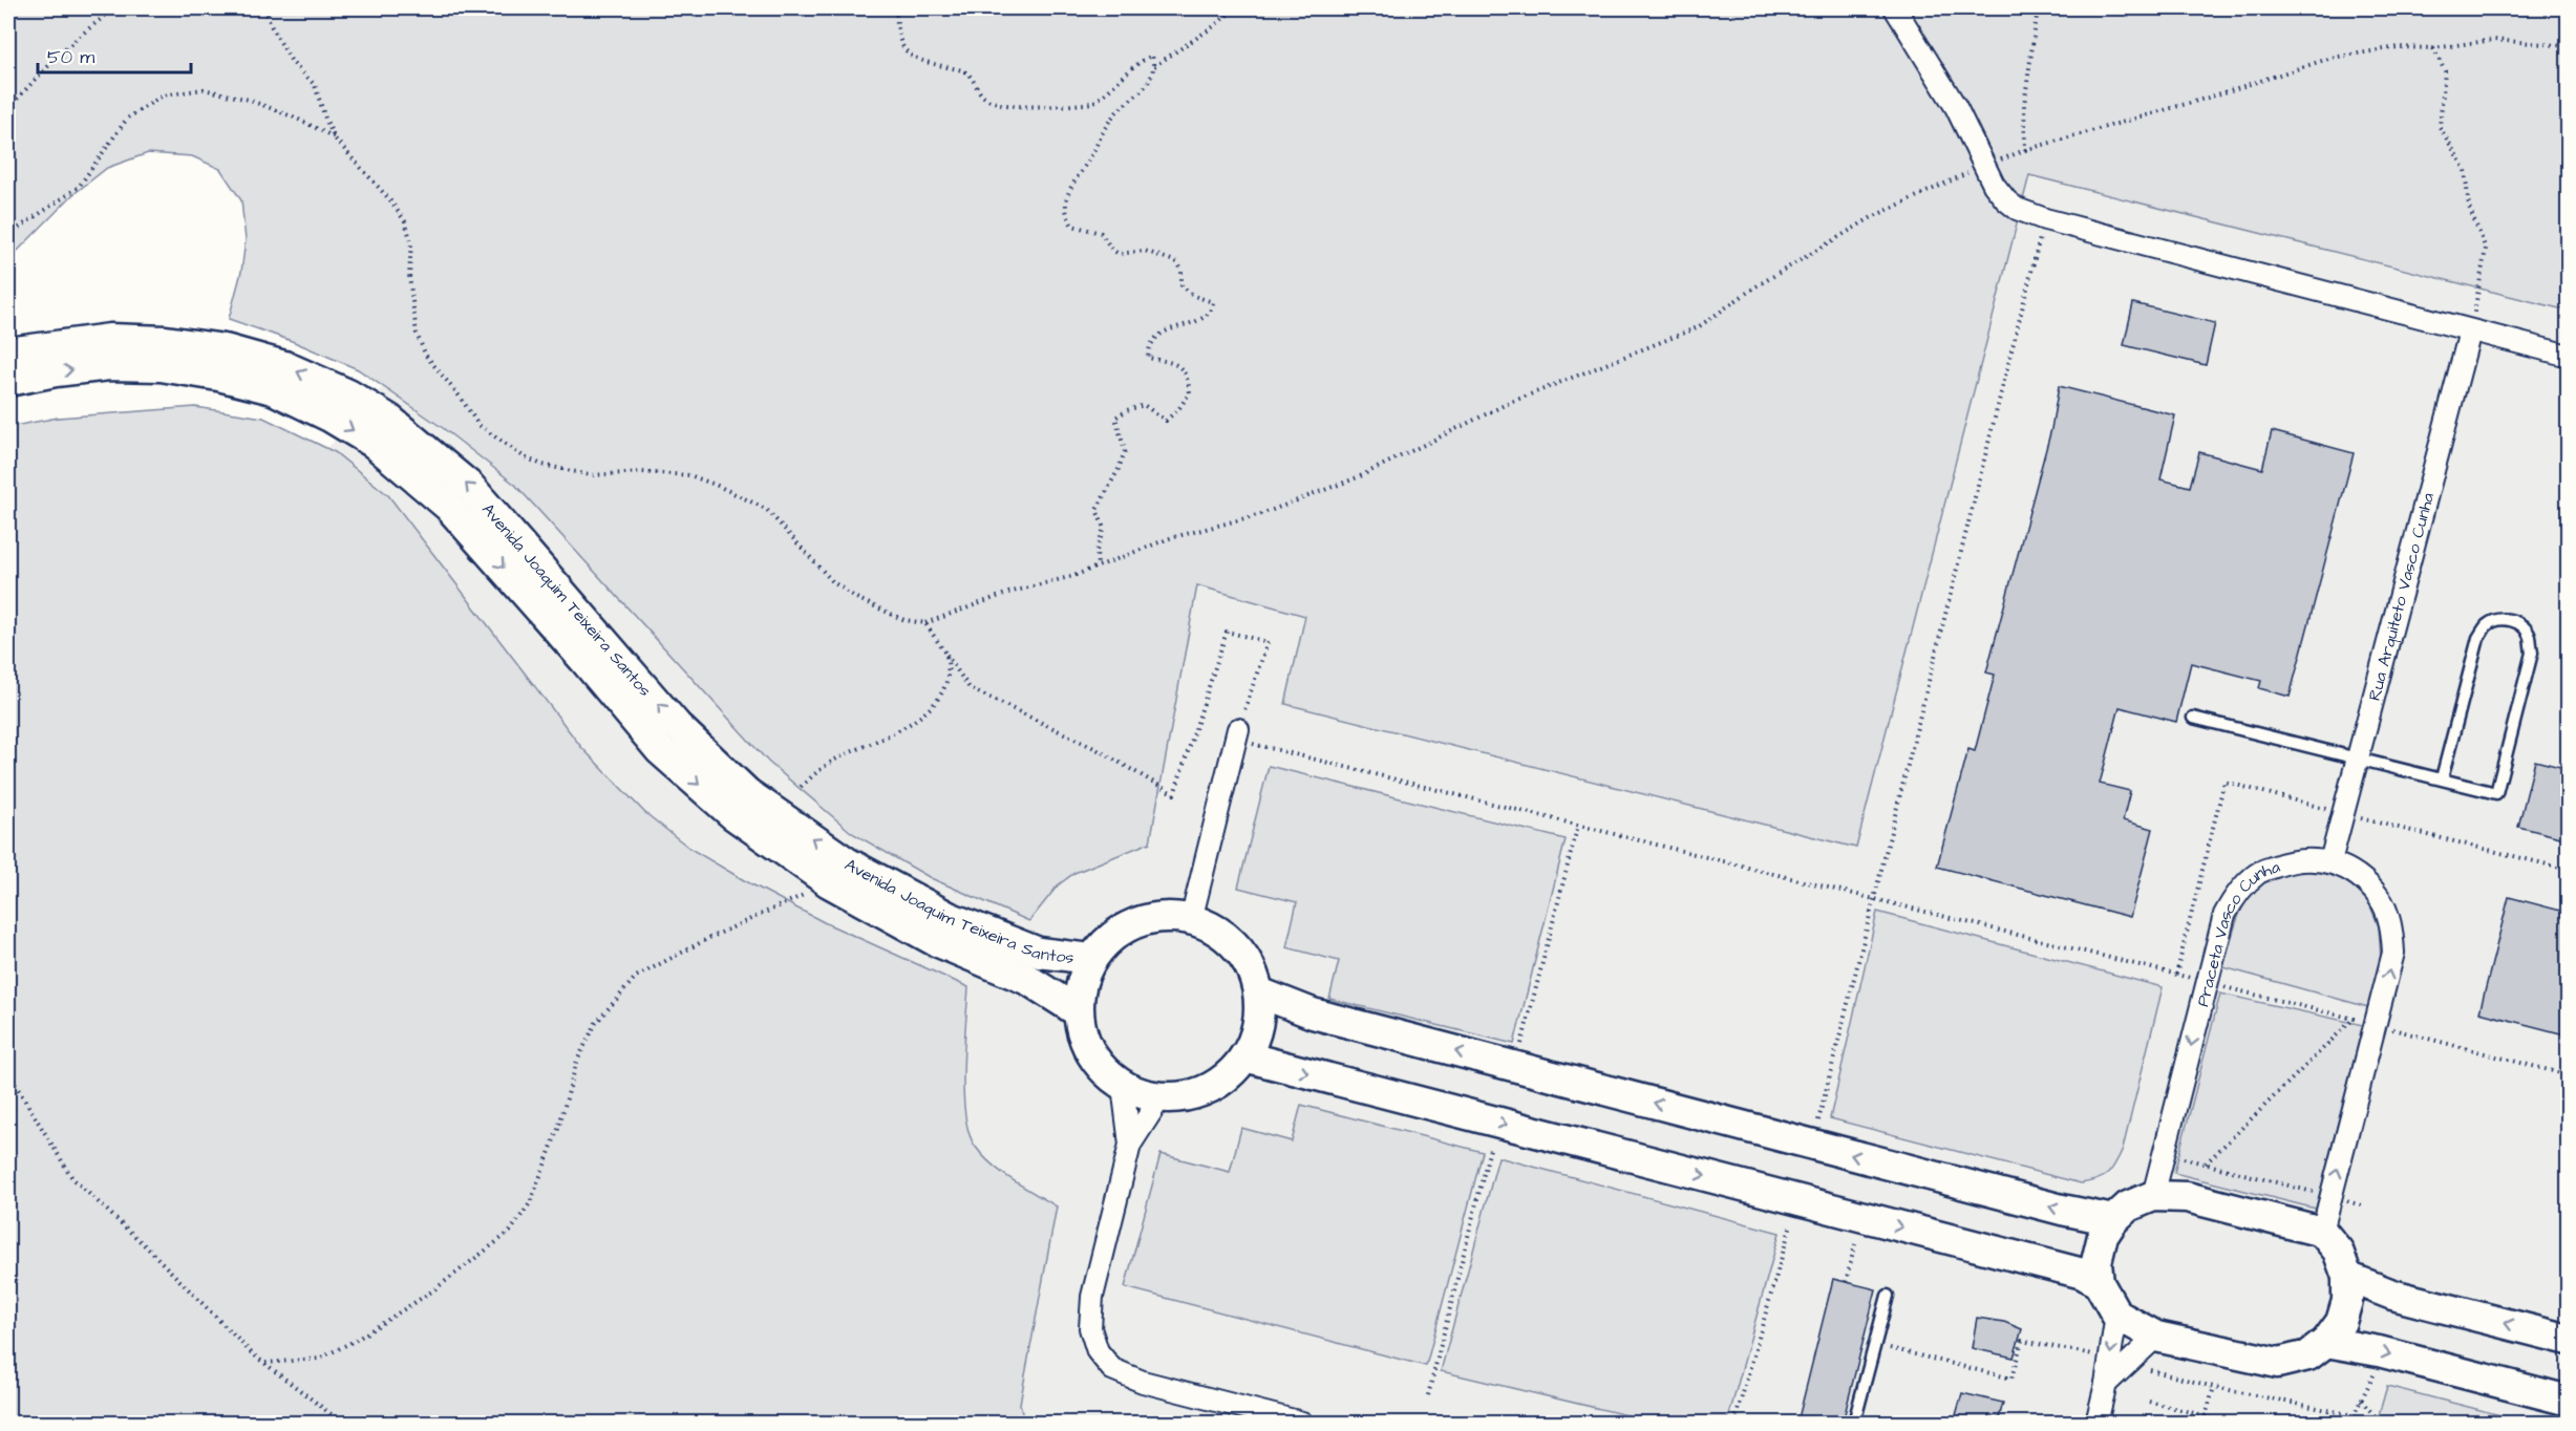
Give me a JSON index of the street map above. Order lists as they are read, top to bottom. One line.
{"streets":{"street":["Rua Arquiteto Vasco Cunha","Avenida Joaquim Teixeira Santos","Praceta Vasco Cunha"]},"crossings":[["Rua Arquiteto Vasco Cunha","Praceta Vasco Cunha"]],"scale_bar":"50 m"}
